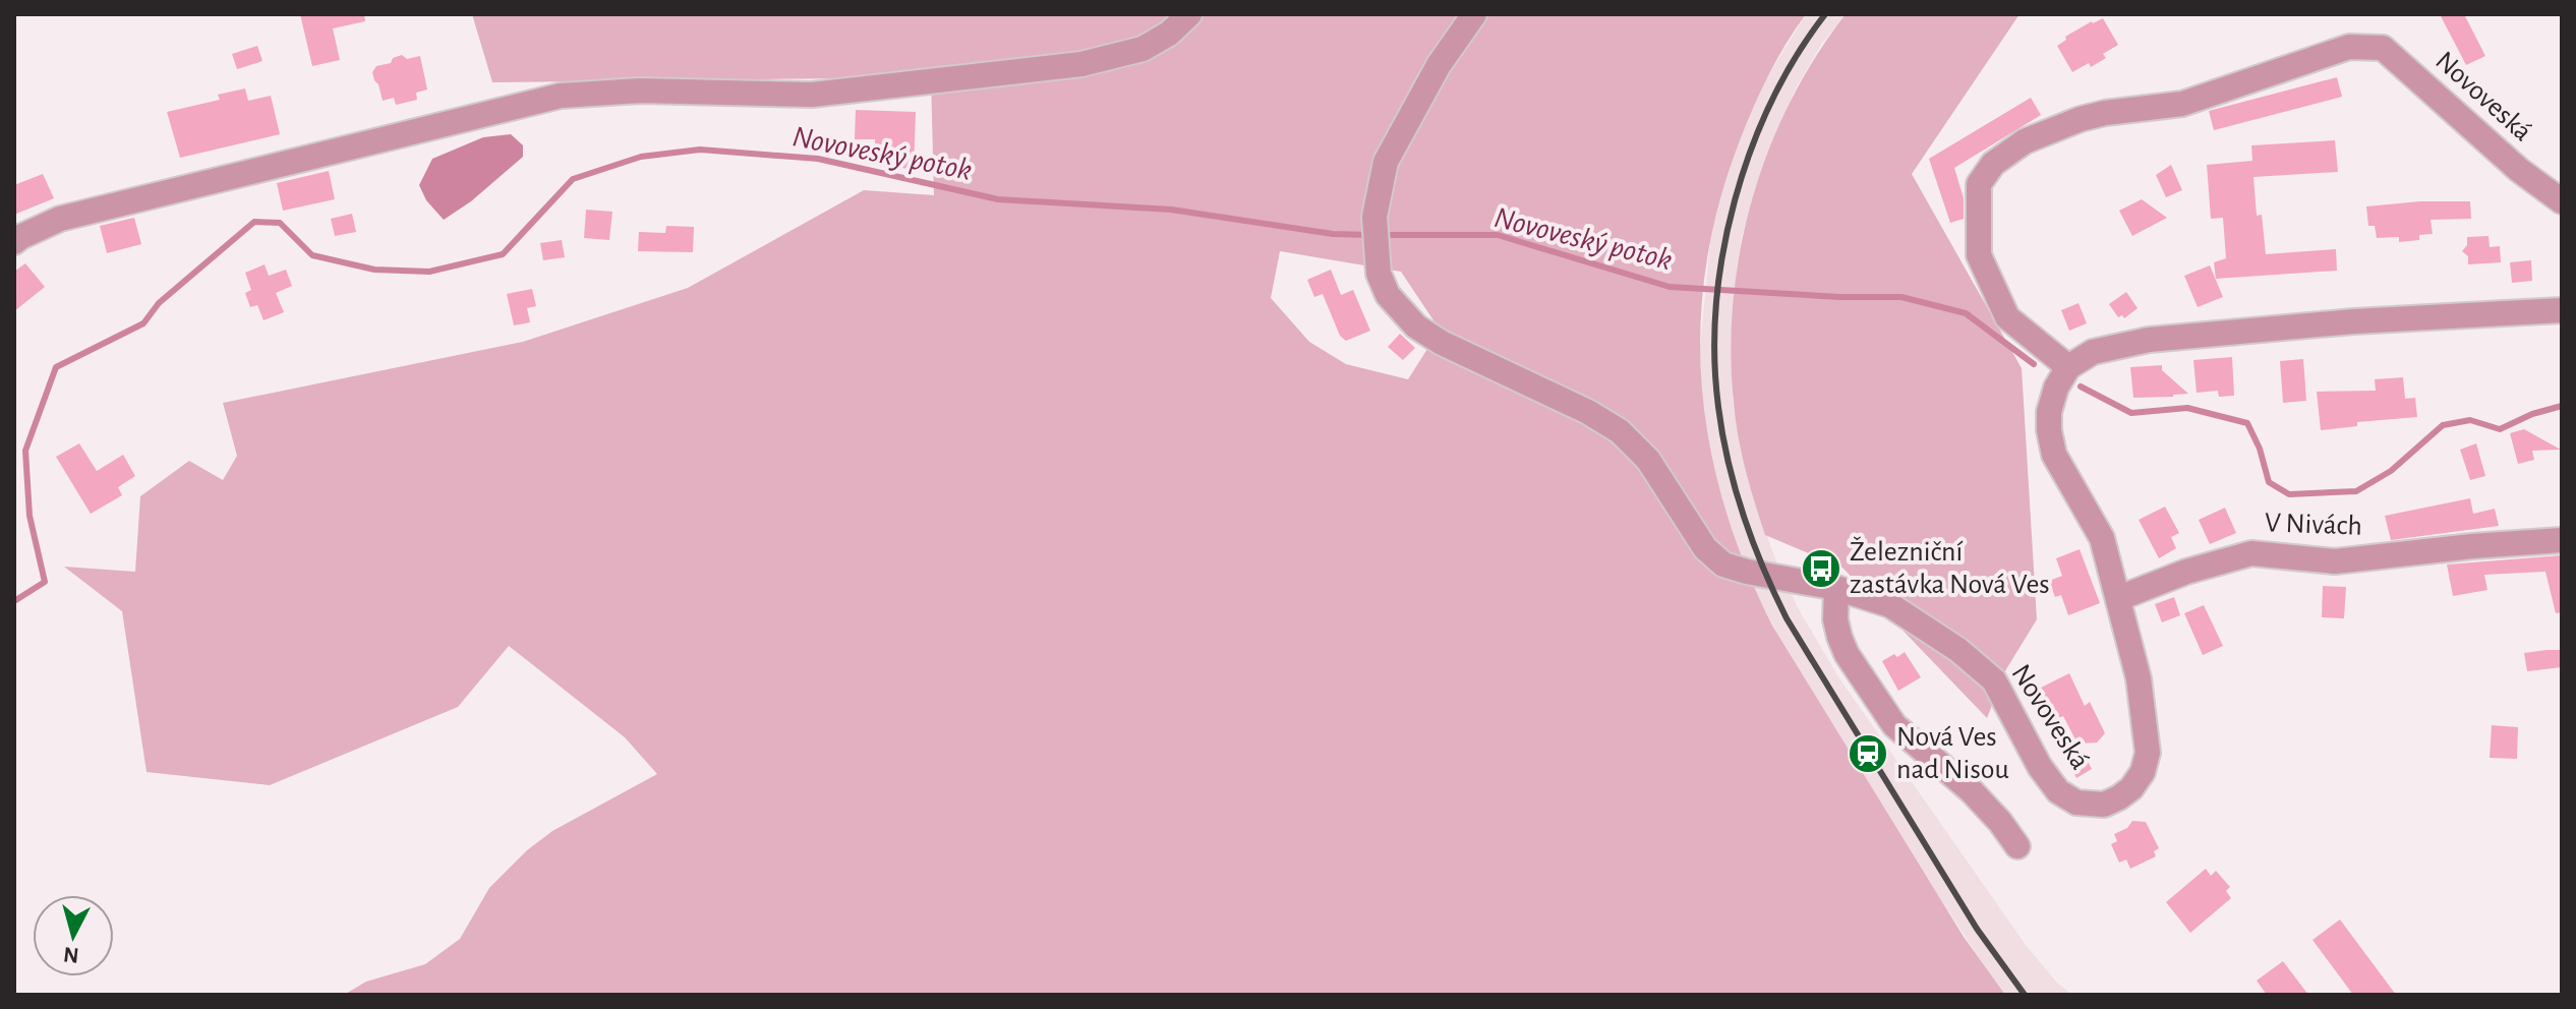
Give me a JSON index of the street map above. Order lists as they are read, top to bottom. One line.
{"streets":{"street":["Novoveská","V Nivách"]},"crossings":[["Novoveská","V Nivách"]],"water":["Novoveský potok"],"places":{"bus stop":["Železniční zastávka Nová Ves"],"station":["Nová Ves nad Nisou"]},"north":"bottom"}
